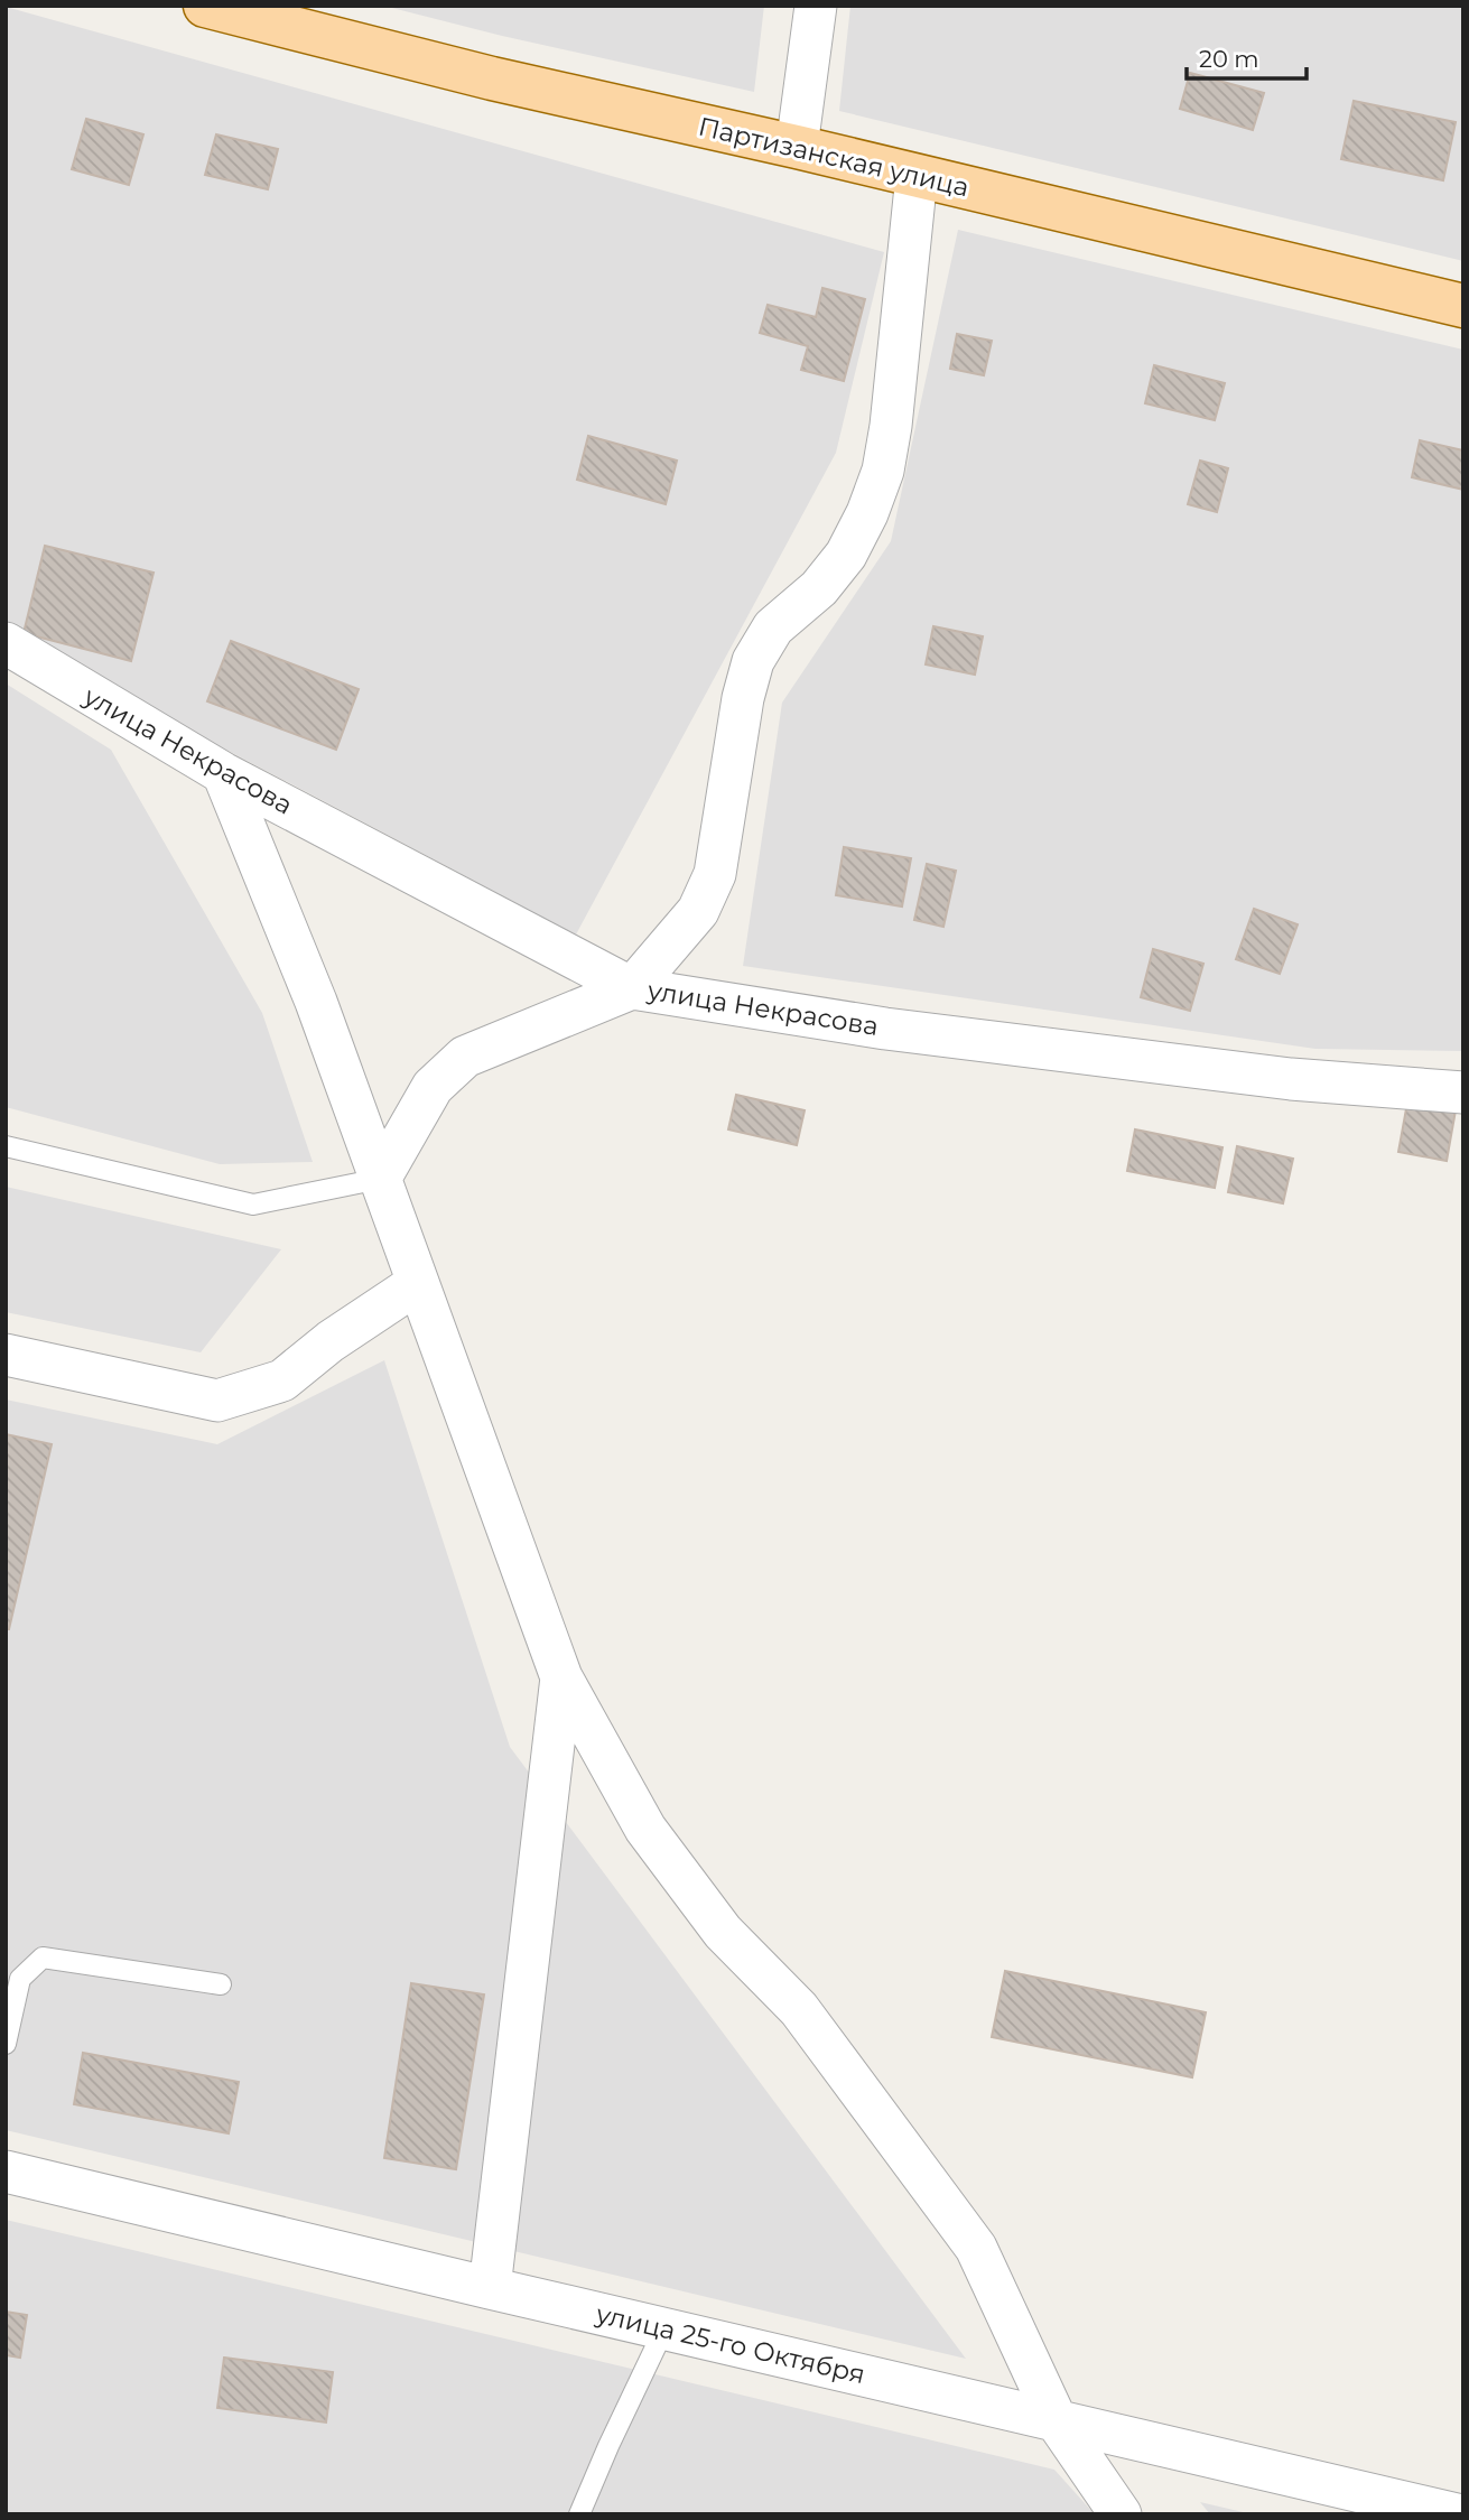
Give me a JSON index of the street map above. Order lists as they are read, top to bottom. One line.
{"streets":{"main road":["Партизанская улица"],"street":["улица Некрасова","улица 25-го Октября"]},"scale_bar":"20 m"}
